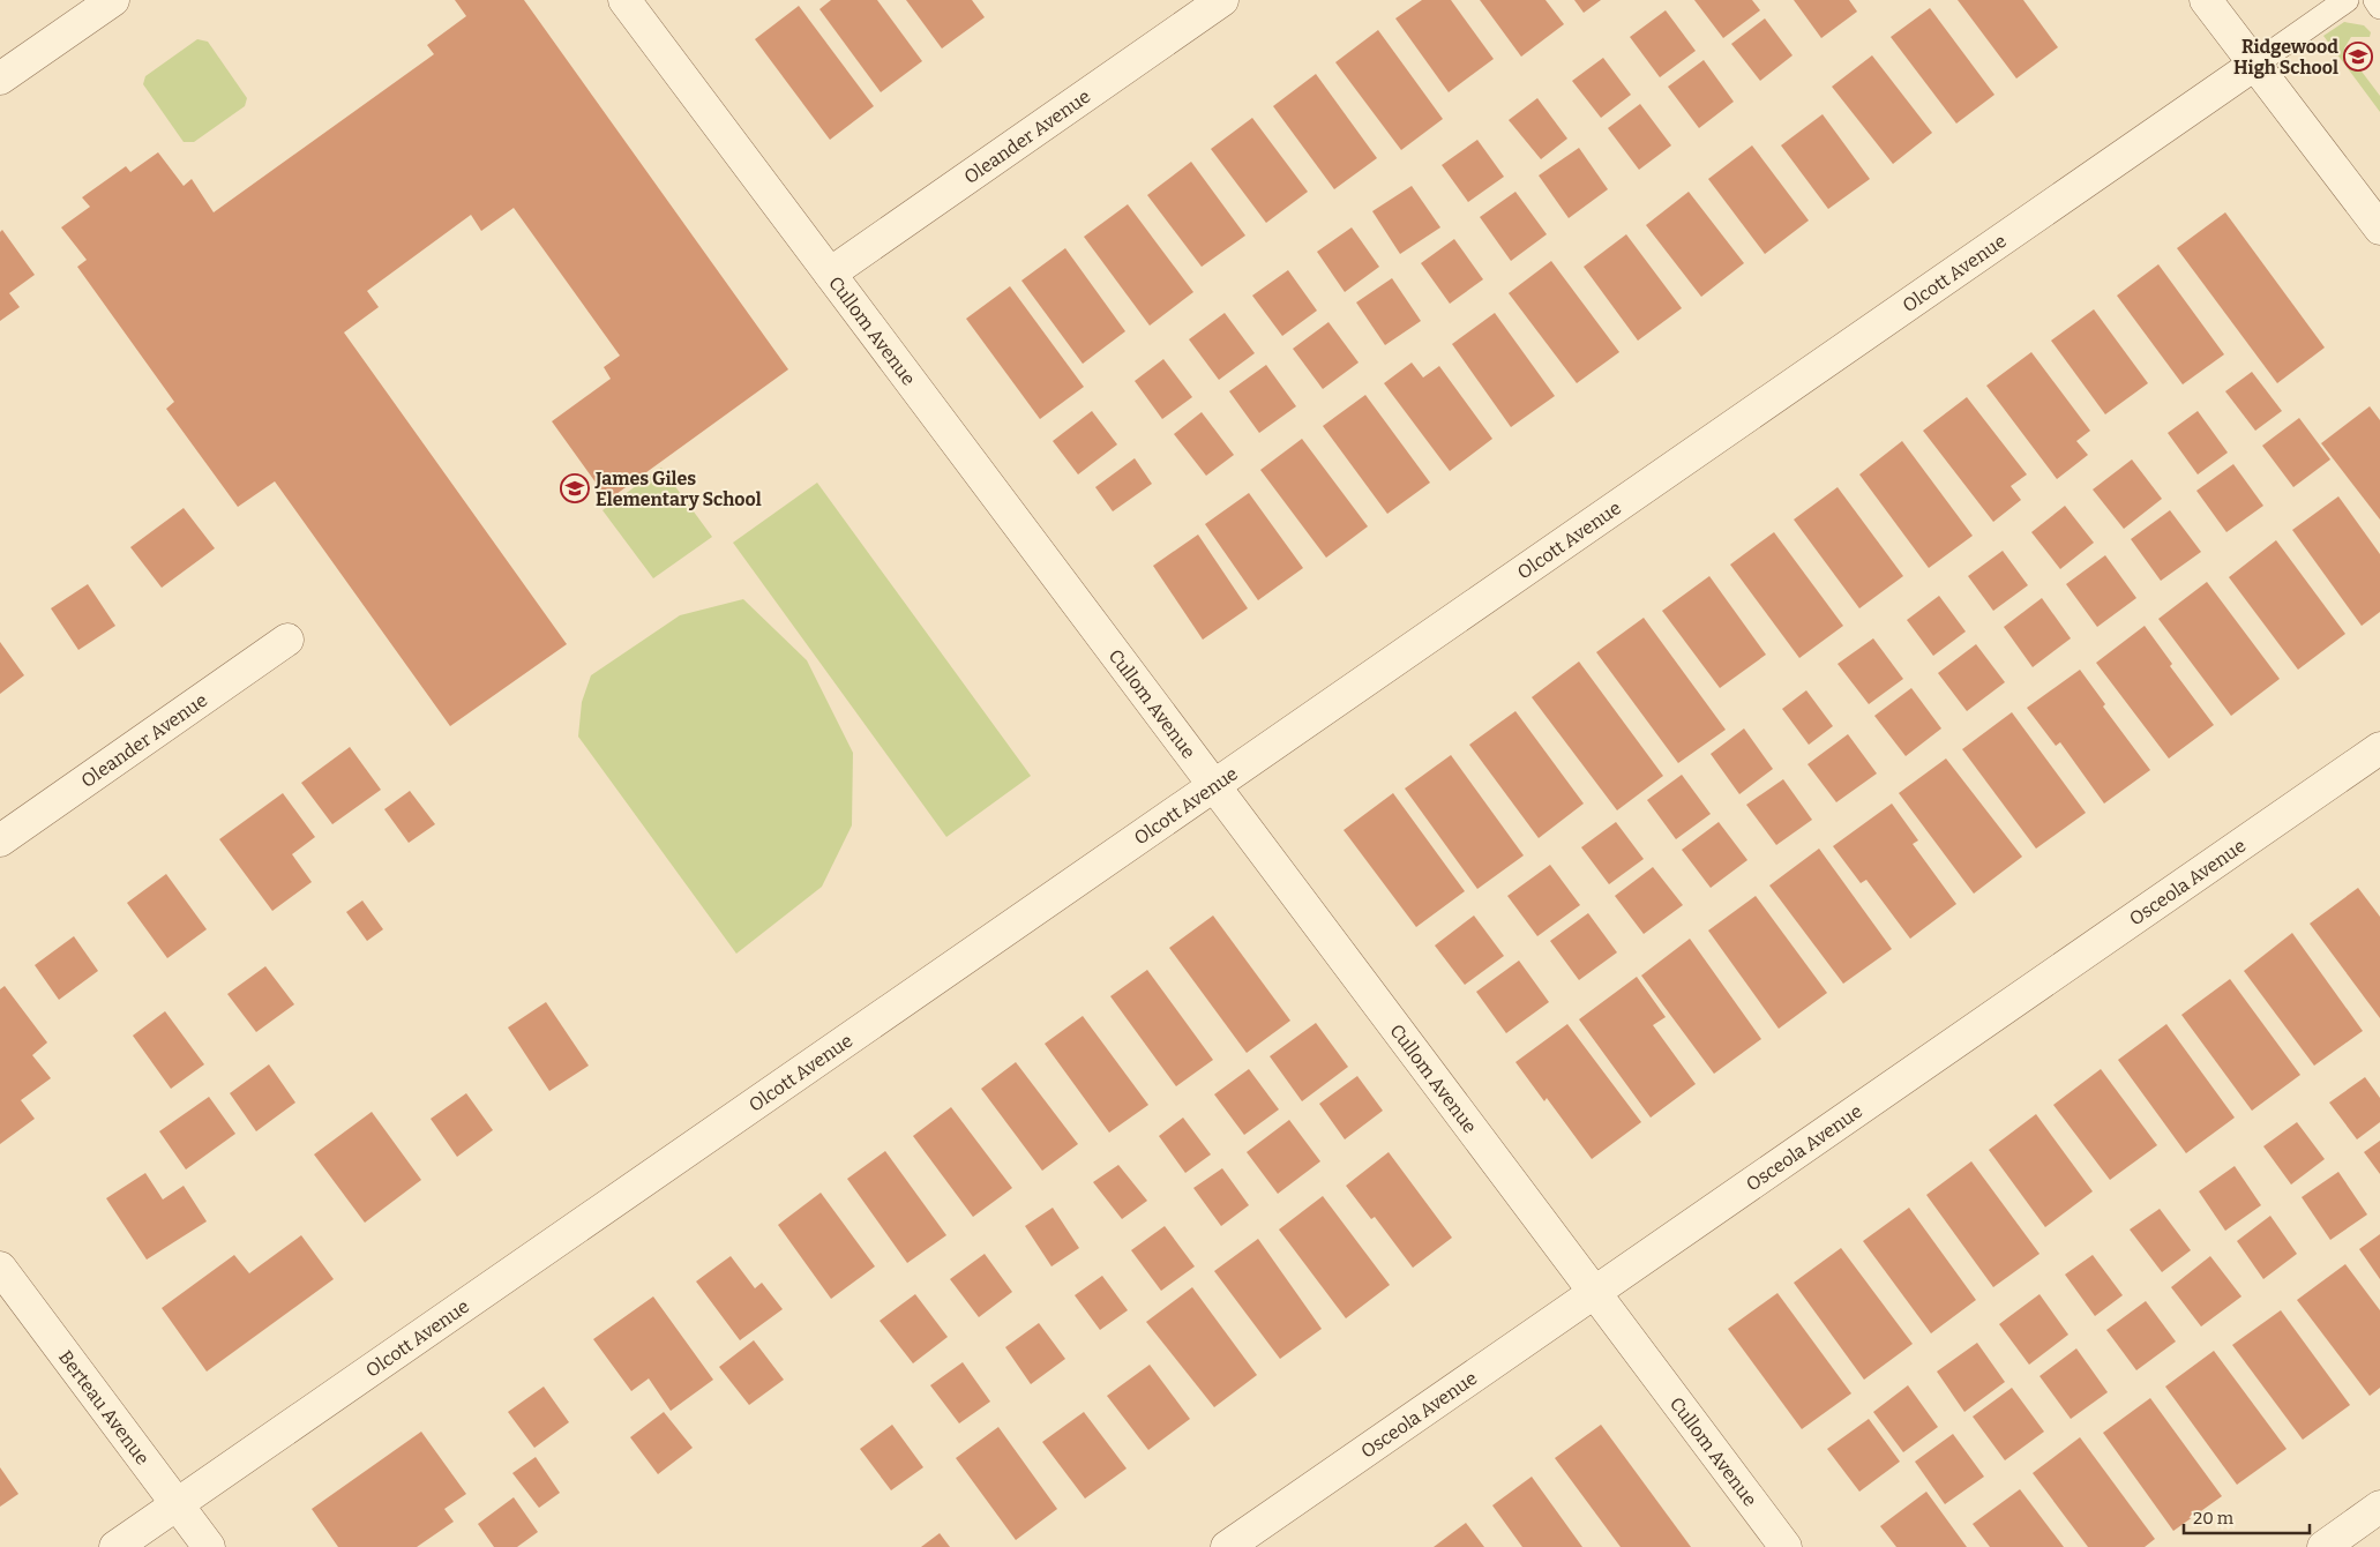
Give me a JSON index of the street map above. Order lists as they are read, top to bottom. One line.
{"streets":{"street":["Oleander Avenue","Olcott Avenue","Cullom Avenue","Osceola Avenue","Berteau Avenue"]},"crossings":[["Oleander Avenue","Cullom Avenue"],["Olcott Avenue","Cullom Avenue"],["Olcott Avenue","Berteau Avenue"],["Cullom Avenue","Osceola Avenue"]],"places":{"school or university":["Ridgewood High School","James Giles Elementary School"]},"scale_bar":"20 m"}
